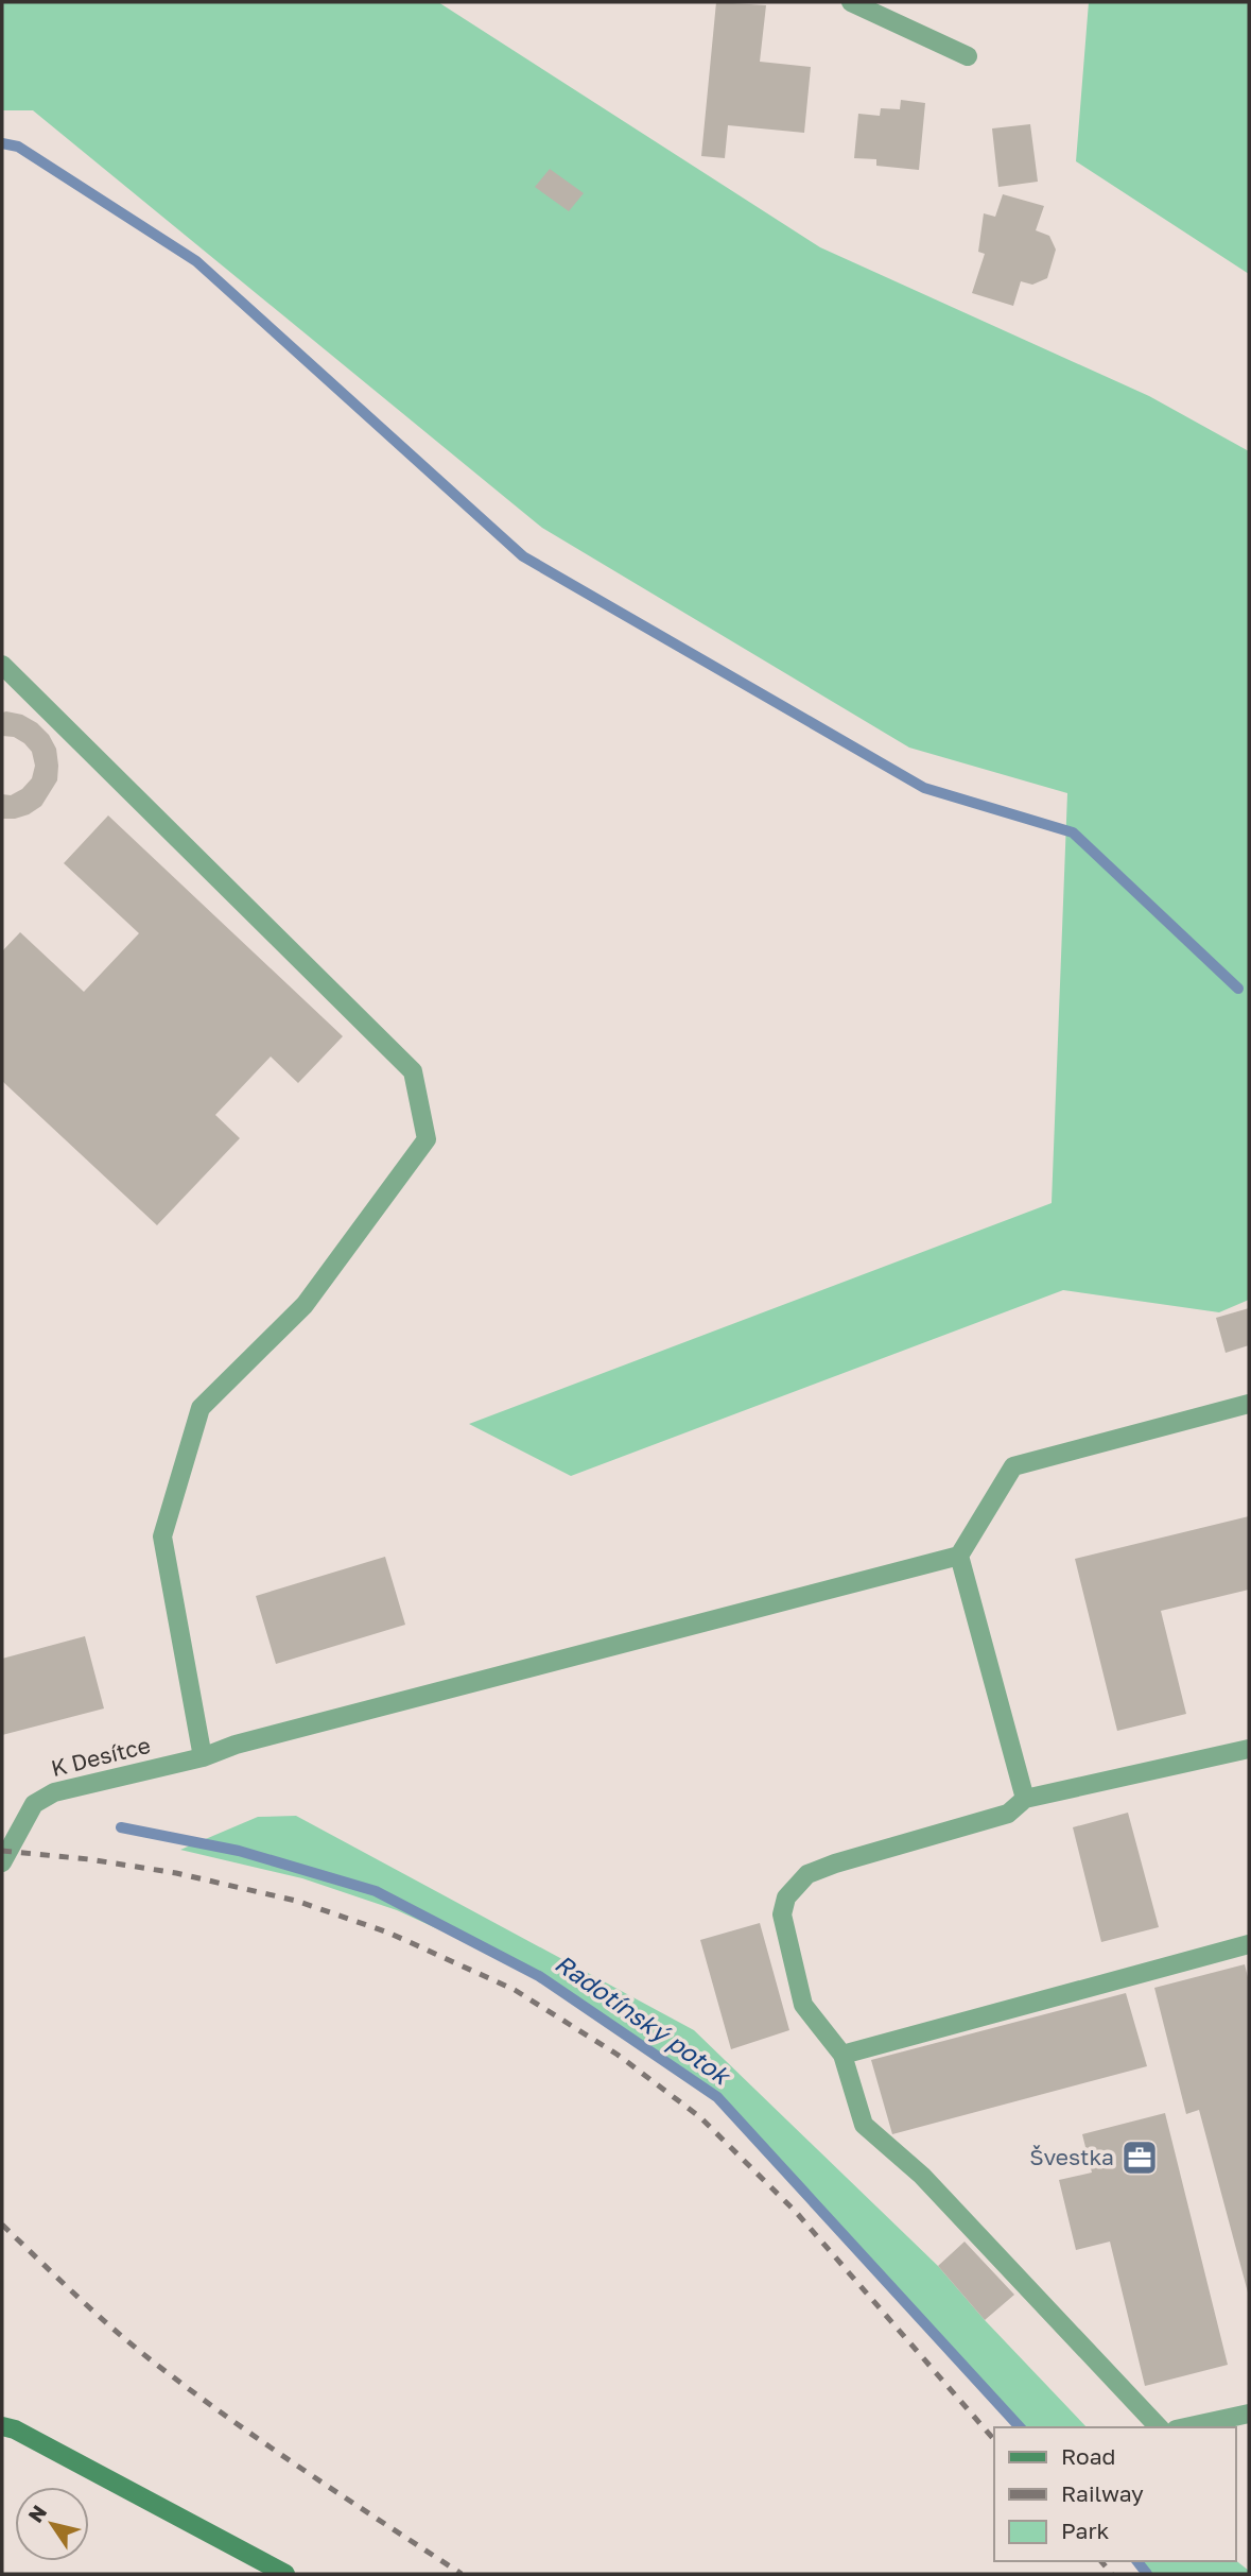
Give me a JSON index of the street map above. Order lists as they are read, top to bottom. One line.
{"streets":{"street":["K Desítce"]},"water":["Radotínský potok"],"places":{"office":["Švestka"]},"legend":["Road","Railway","Park"],"north":"top left"}
